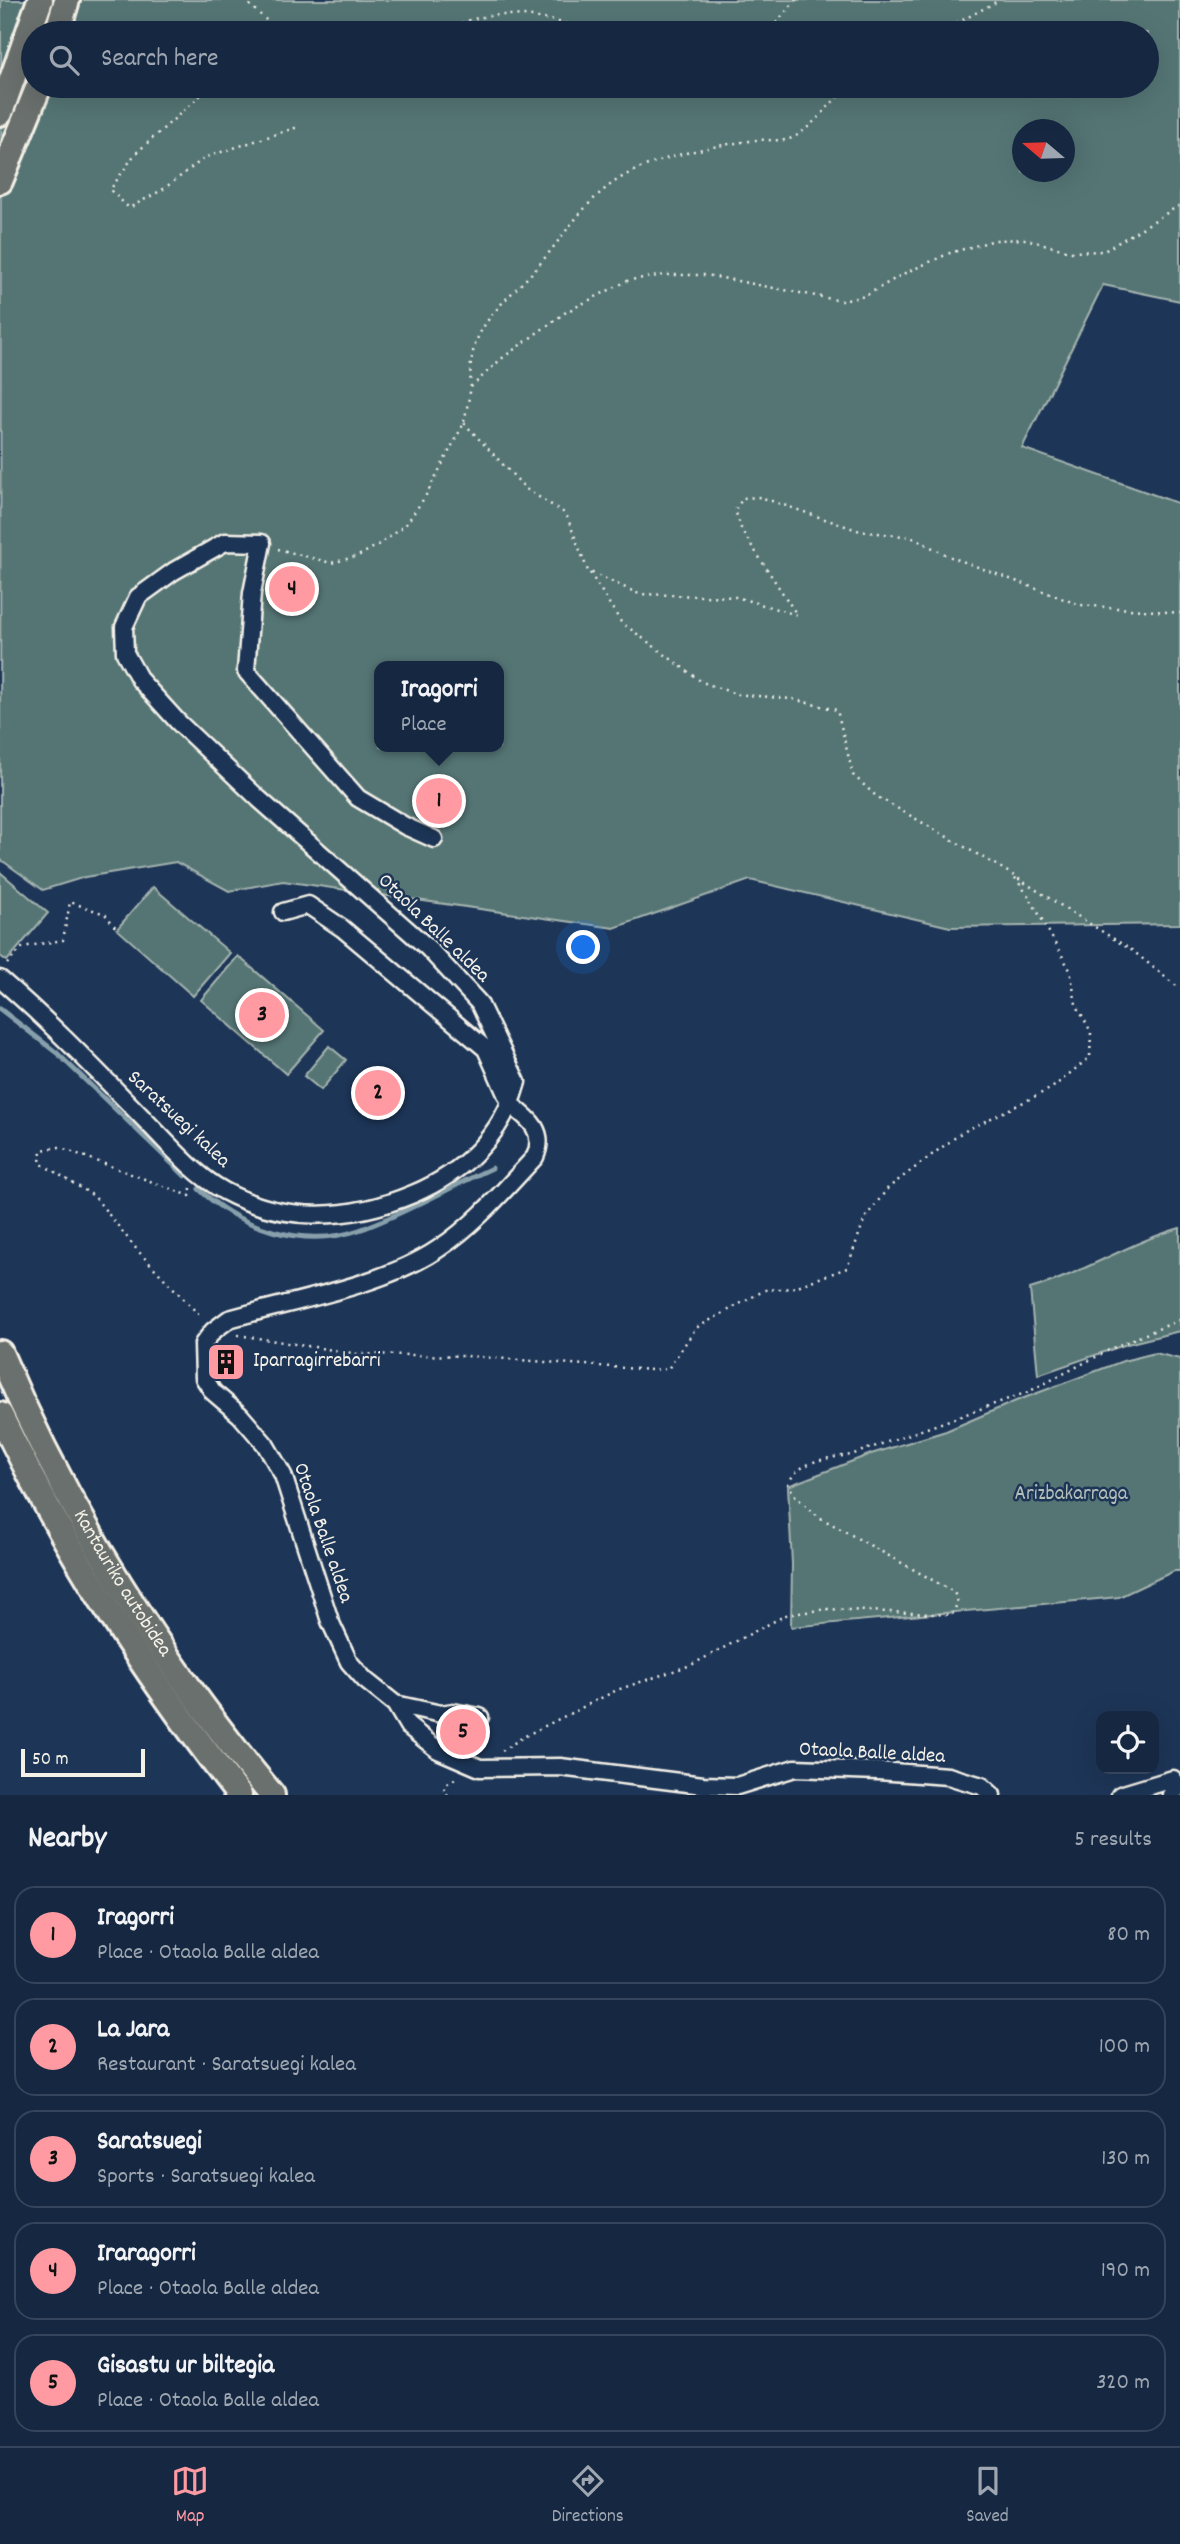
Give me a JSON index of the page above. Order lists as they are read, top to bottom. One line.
{"streets":{"highway":["Kantauriko autobidea"],"street":["Otaola Balle aldea","Saratsuegi kalea"]},"crossings":[["Otaola Balle aldea","Saratsuegi kalea"]],"parks":["Arizbakarraga"],"places":{"building":["Iparragirrebarri"]},"scale_bar":"50 m","north":"left","page":{"search":"Search here","pins":["4","1","3","2","5"],"popup":["Iragorri","Place"],"scale":"50 m","heading":["Nearby","5 results"],"list":[{"mark":"1","name":"Iragorri","note":"Place · Otaola Balle aldea","value":"80 m"},{"mark":"2","name":"La Jara","note":"Restaurant · Saratsuegi kalea","value":"100 m"},{"mark":"3","name":"Saratsuegi","note":"Sports · Saratsuegi kalea","value":"130 m"},{"mark":"4","name":"Iraragorri","note":"Place · Otaola Balle aldea","value":"190 m"},{"mark":"5","name":"Gisastu ur biltegia","note":"Place · Otaola Balle aldea","value":"320 m"}],"nav":["Map","Directions","Saved"]}}
